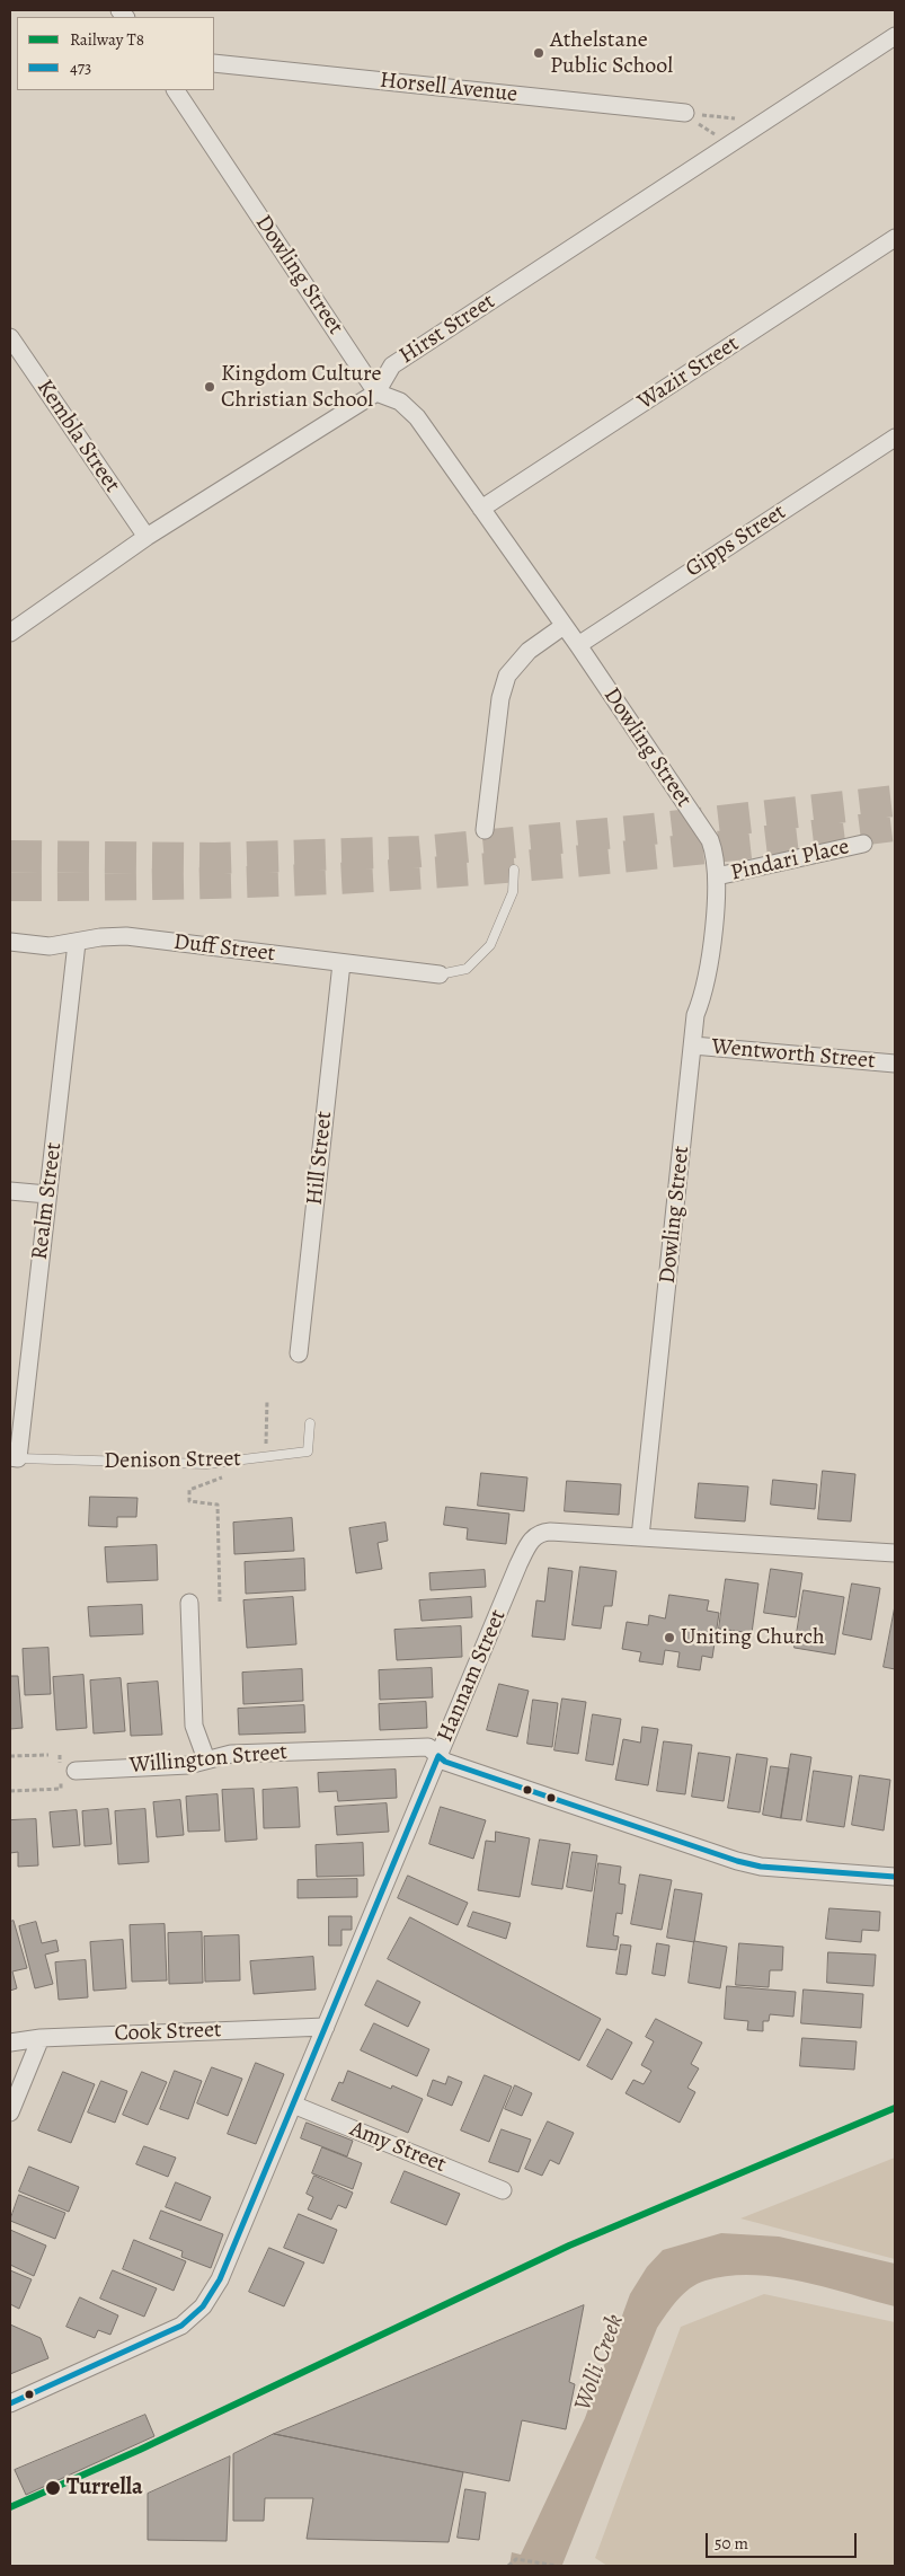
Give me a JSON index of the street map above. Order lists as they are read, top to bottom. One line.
{"streets":{"street":["Horsell Avenue","Dowling Street","Hirst Street","Wazir Street","Kembla Street","Gipps Street","Pindari Place","Duff Street","Wentworth Street","Hill Street","Realm Street","Hannam Street","Willington Street","Cook Street","Amy Street"],"lane":["Denison Street"]},"crossings":[["Dowling Street","Hirst Street"],["Dowling Street","Wazir Street"],["Dowling Street","Gipps Street"],["Dowling Street","Pindari Place"],["Dowling Street","Wentworth Street"],["Dowling Street","Hannam Street"],["Hirst Street","Kembla Street"],["Duff Street","Hill Street"],["Duff Street","Realm Street"],["Realm Street","Denison Street"],["Hannam Street","Willington Street"],["Hannam Street","Cook Street"],["Hannam Street","Amy Street"]],"water":["Wolli Creek"],"places":["Athelstane Public School","Kingdom Culture Christian School","Uniting Church","Turrella"],"lines":["transit line 473","rail line T8"],"legend":["Railway T8","473"],"scale_bar":"50 m"}
